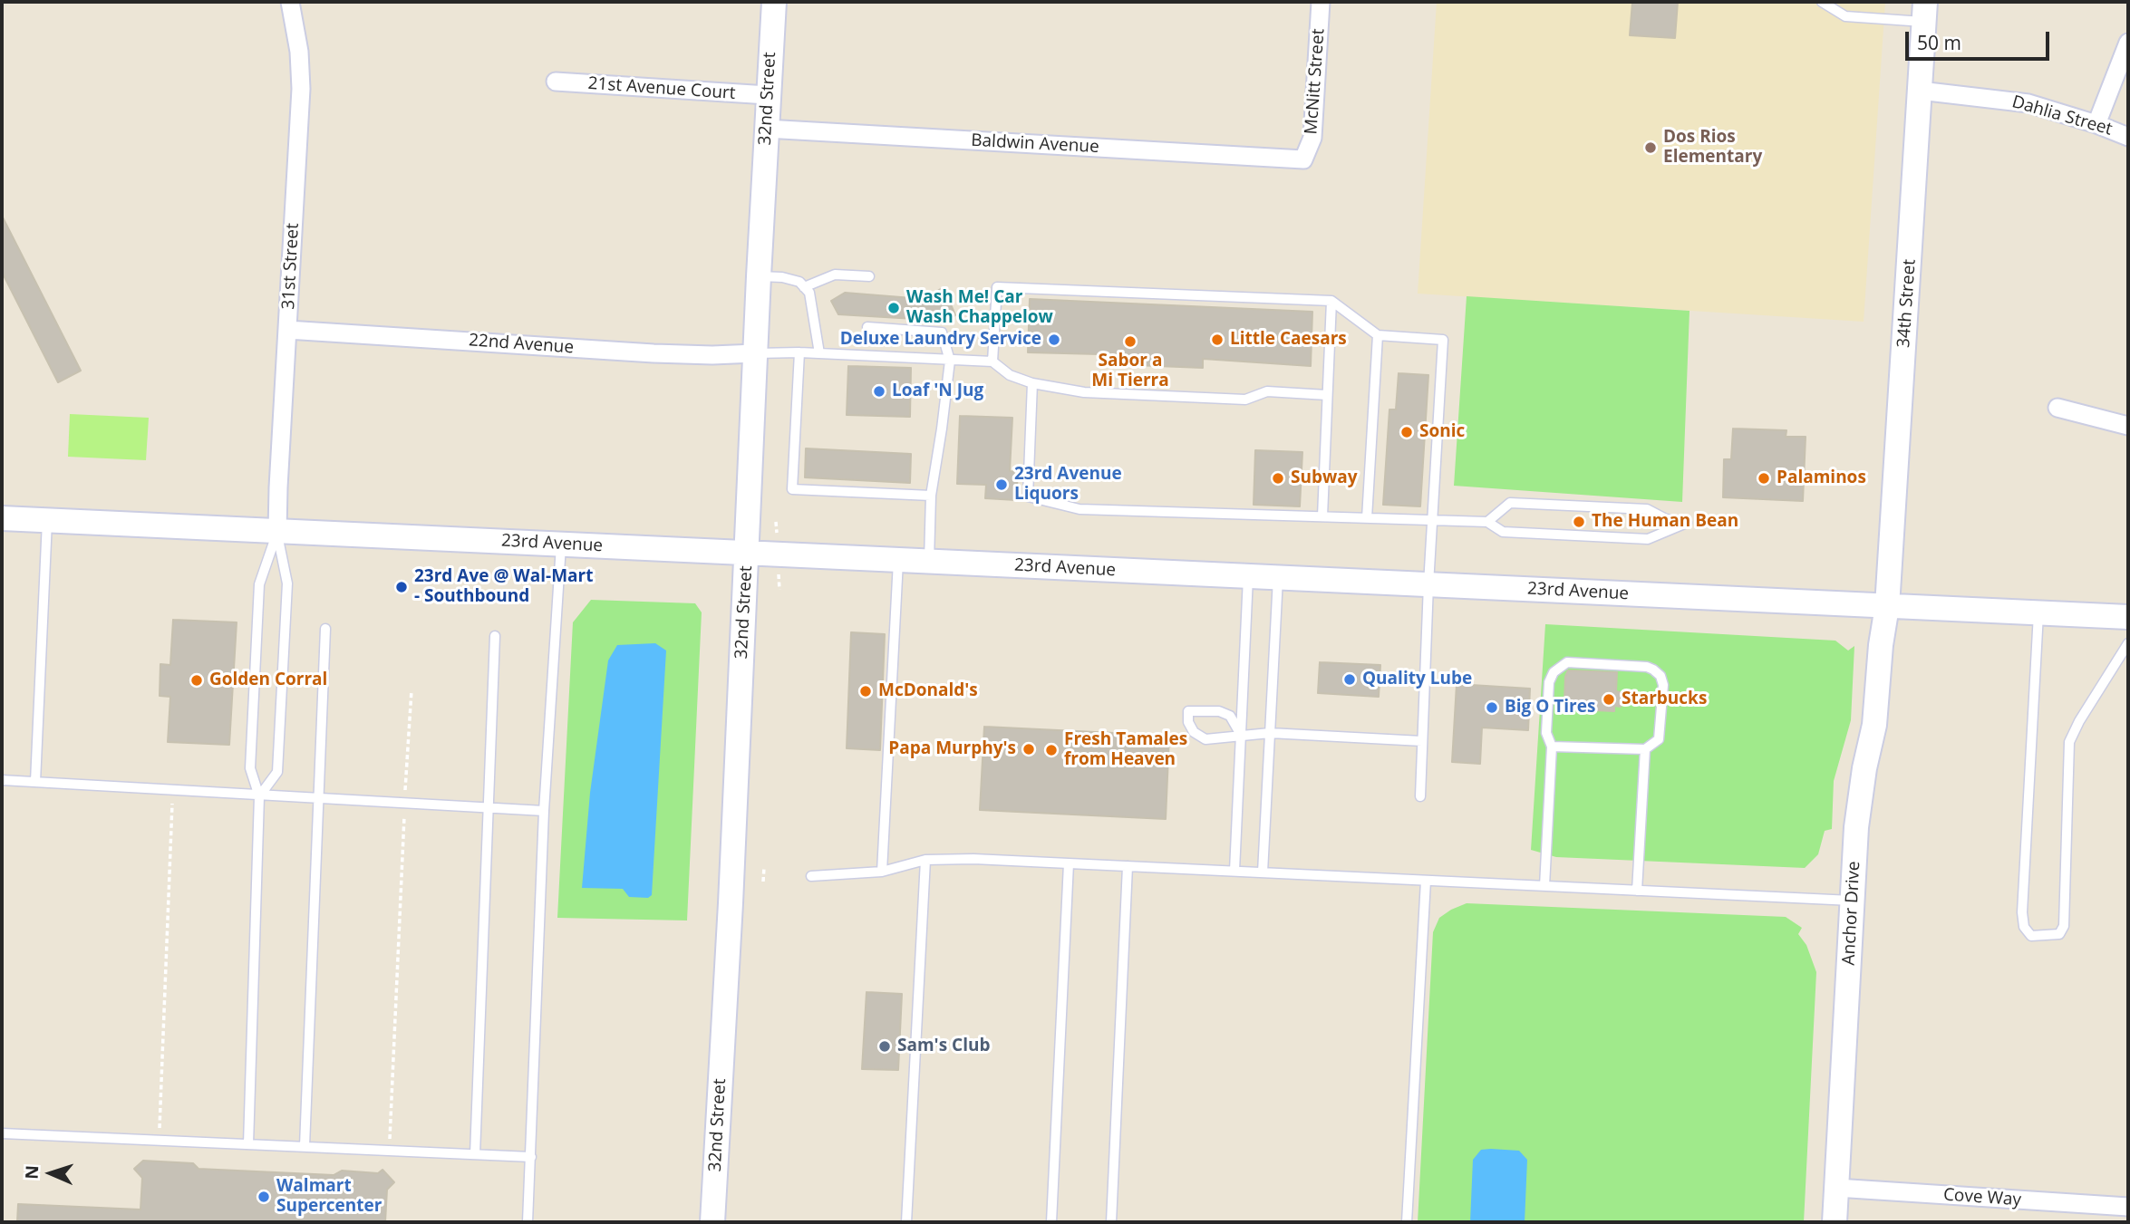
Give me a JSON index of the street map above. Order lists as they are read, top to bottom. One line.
{"streets":{"street":["McNitt Street","21st Avenue Court","32nd Street","Dahlia Street","Baldwin Avenue","31st Street","34th Street","22nd Avenue","23rd Avenue","Anchor Drive","Cove Way"]},"crossings":[["McNitt Street","Baldwin Avenue"],["21st Avenue Court","32nd Street"],["32nd Street","Baldwin Avenue"],["32nd Street","22nd Avenue"],["32nd Street","23rd Avenue"],["Dahlia Street","34th Street"],["31st Street","22nd Avenue"],["31st Street","23rd Avenue"],["34th Street","23rd Avenue"],["34th Street","Anchor Drive"],["23rd Avenue","Anchor Drive"],["Anchor Drive","Cove Way"]],"places":["Dos Rios Elementary","Wash Me! Car Wash Chappelow","Deluxe Laundry Service","Little Caesars","Sabor a Mi Tierra","Loaf 'N Jug","Sonic","Subway","Palaminos","23rd Avenue Liquors","The Human Bean","23rd Ave @ Wal-Mart - Southbound","Quality Lube","Golden Corral","McDonald's","Starbucks","Big O Tires","Papa Murphy's","Fresh Tamales from Heaven","Sam's Club","Walmart Supercenter"],"scale_bar":"50 m","north":"left"}
